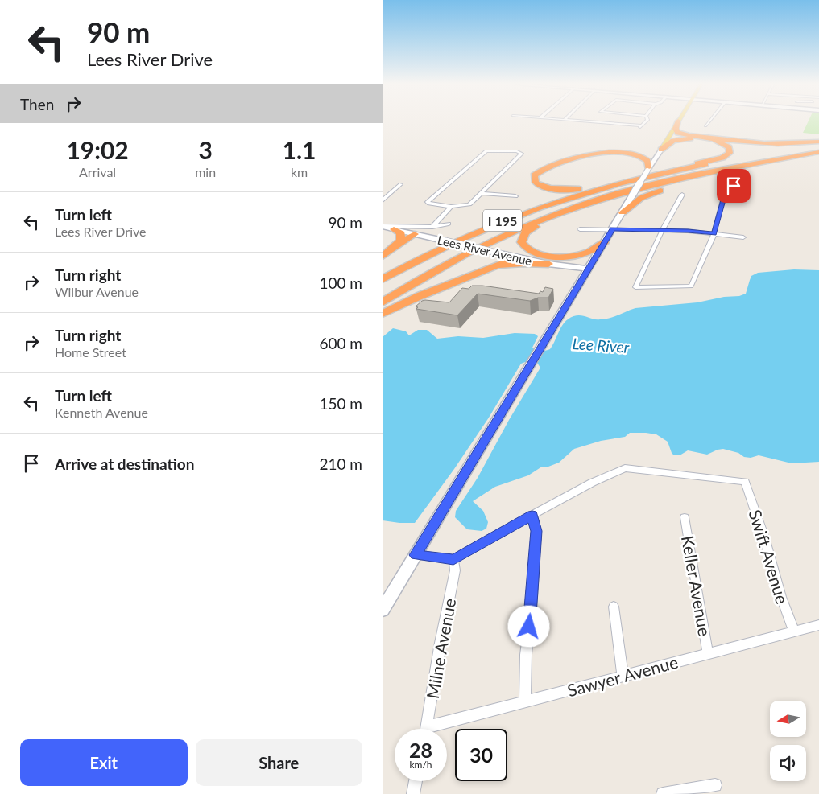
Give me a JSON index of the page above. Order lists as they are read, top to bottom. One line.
{"streets":{"highway":["I 195"],"main road":["Lees River Avenue"],"street":["Swift Avenue","Keller Avenue","Milne Avenue","Sawyer Avenue"]},"crossings":[["Swift Avenue","Sawyer Avenue"],["Keller Avenue","Sawyer Avenue"]],"water":["Lee River"],"north":"left","page":{"turn":["90 m","Lees River Drive"],"then":"Then","eta":["19:02","Arrival","3","min","1.1","km"],"list":[{"name":"Turn left","note":"Lees River Drive","value":"90 m"},{"name":"Turn right","note":"Wilbur Avenue","value":"100 m"},{"name":"Turn right","note":"Home Street","value":"600 m"},{"name":"Turn left","note":"Kenneth Avenue","value":"150 m"},{"name":"Arrive at destination","value":"210 m"}],"speed":"28 km/h","limit":"30","buttons":["Exit","Share"]}}
